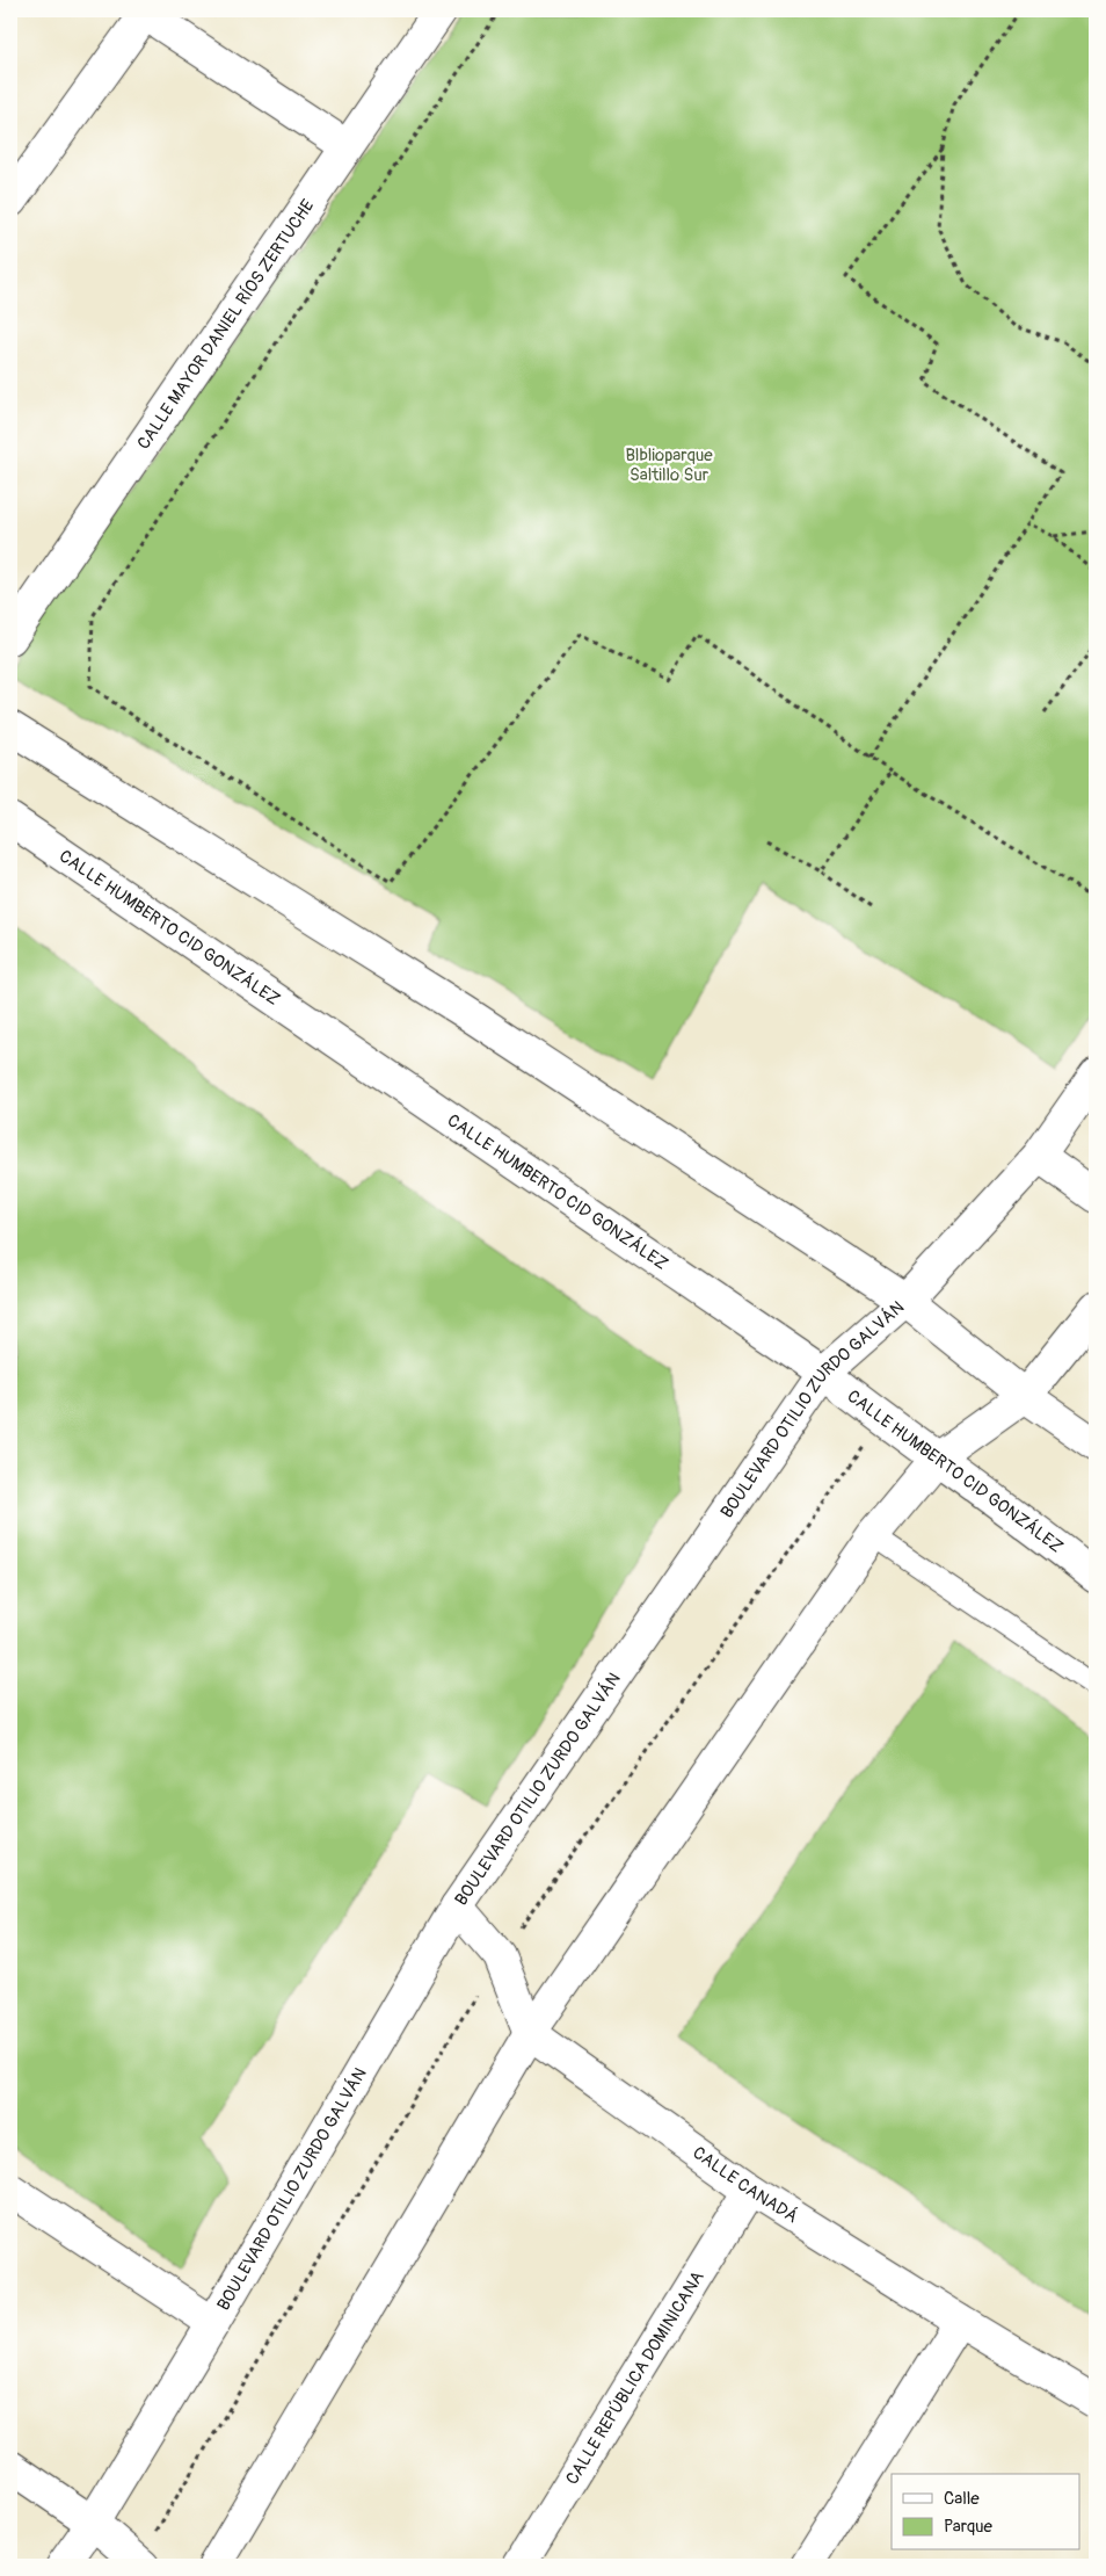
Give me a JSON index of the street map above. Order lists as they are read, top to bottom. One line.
{"streets":{"street":["CALLE MAYOR DANIEL RÍOS ZERTUCHE","CALLE HUMBERTO CID GONZÁLEZ","BOULEVARD OTILIO ZURDO GALVÁN","CALLE CANADÁ","CALLE REPÚBLICA DOMINICANA"]},"crossings":[["CALLE HUMBERTO CID GONZÁLEZ","BOULEVARD OTILIO ZURDO GALVÁN"],["CALLE CANADÁ","CALLE REPÚBLICA DOMINICANA"]],"parks":["Blblioparque Saltillo Sur"],"legend":["Calle","Parque"]}
